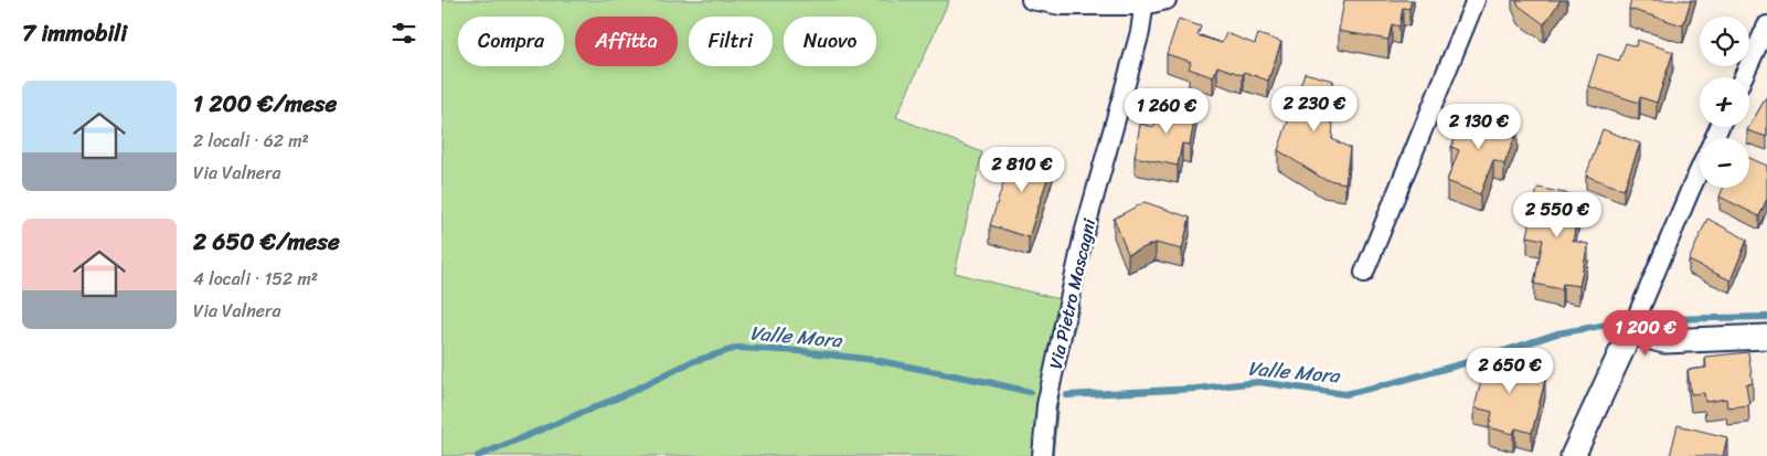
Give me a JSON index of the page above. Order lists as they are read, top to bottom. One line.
{"streets":{"street":["Via Pietro Mascagni"]},"water":["Valle Mora"],"page":{"heading":"7 immobili","map_buttons":["+","−"],"chip":["Compra","Affitta","Filtri","Nuovo"],"list":[{"name":"1 200 €/mese","note":"2 locali · 62 m² · Via Valnera"},{"name":"2 650 €/mese","note":"4 locali · 152 m² · Via Valnera"}],"price":["2 230 €","1 260 €","2 130 €","2 810 €","2 550 €","1 200 €","2 650 €"]}}
